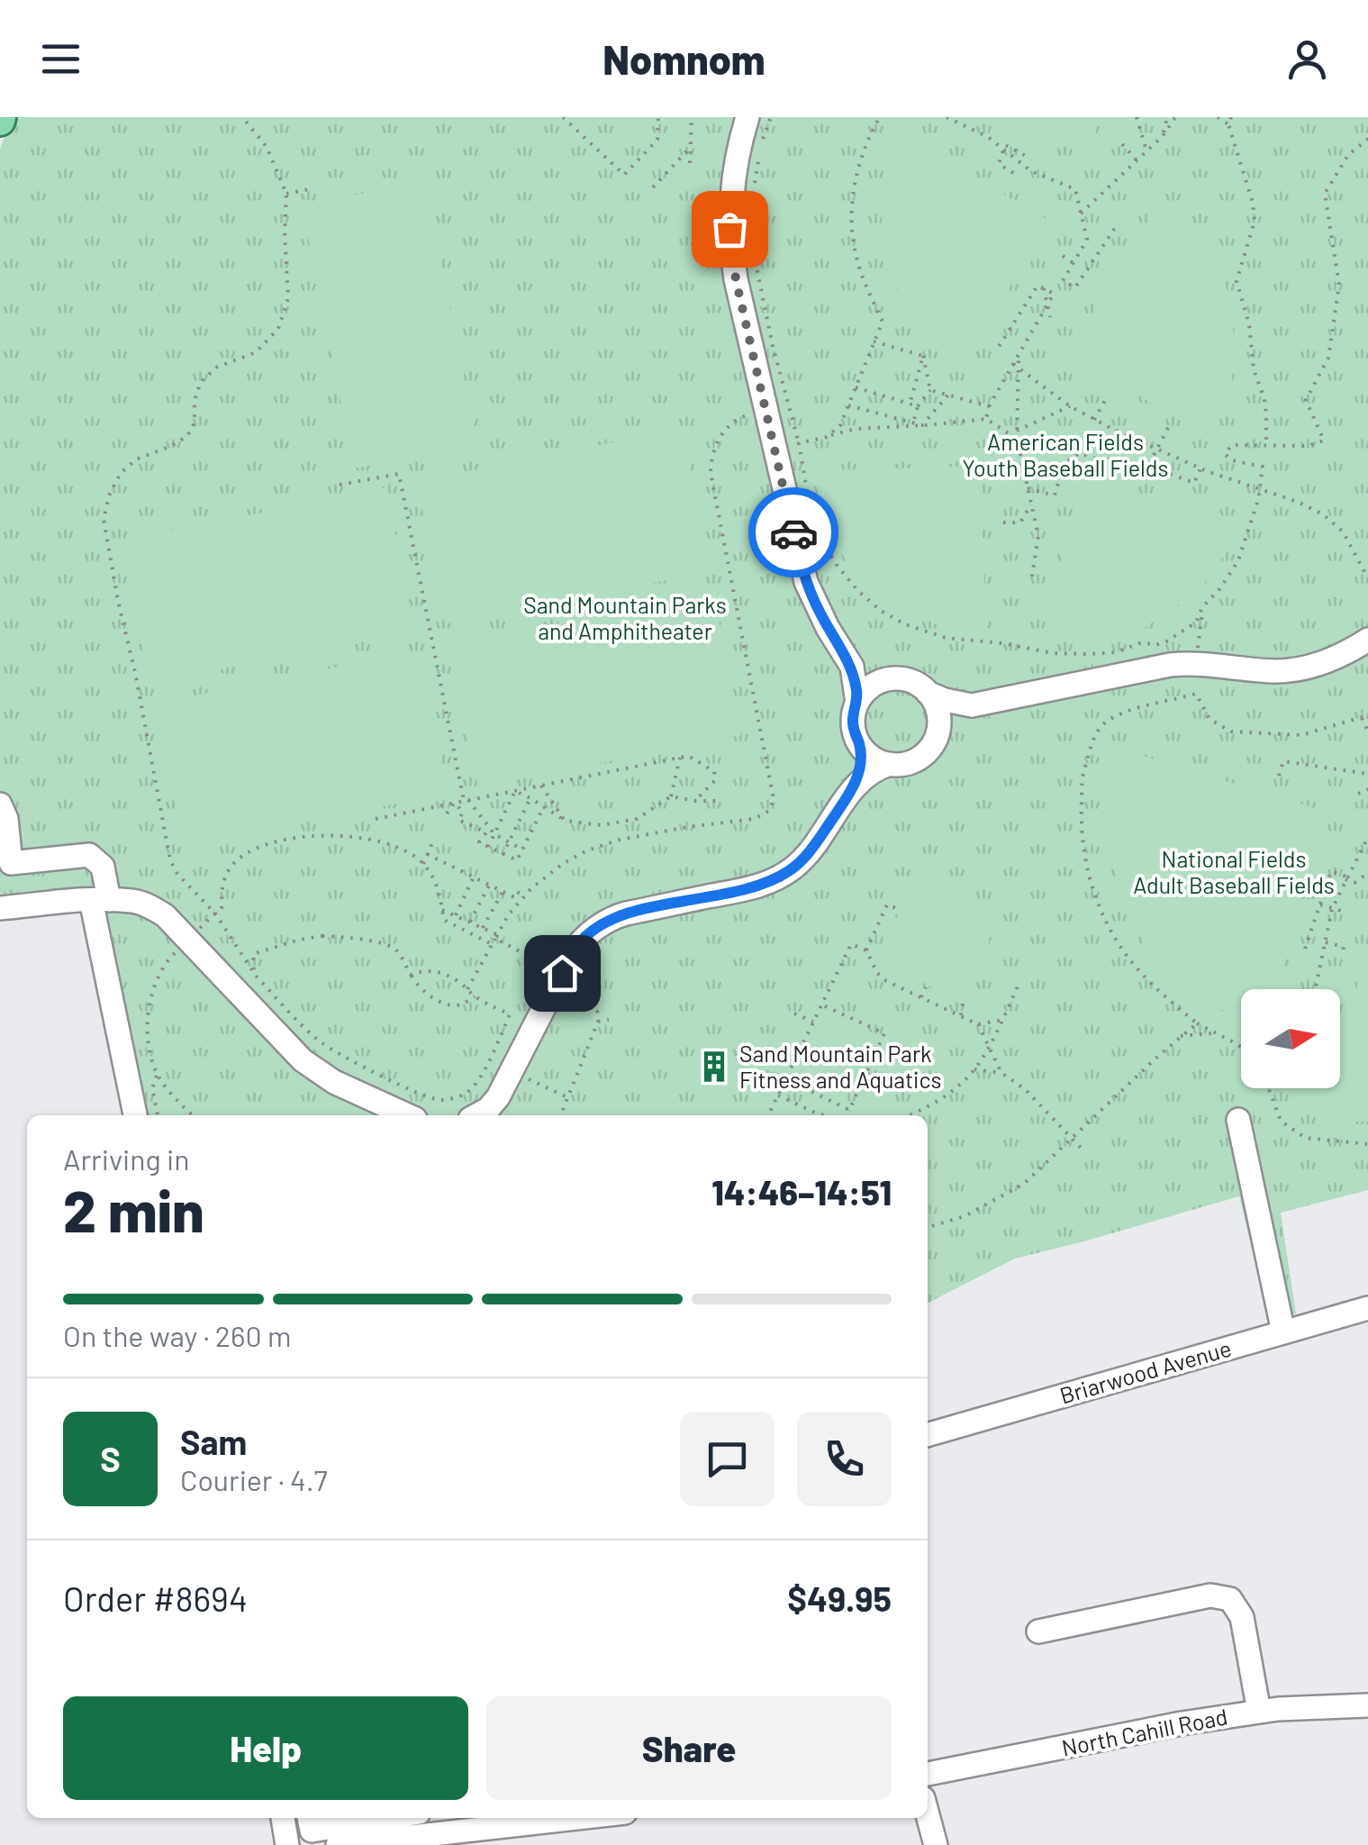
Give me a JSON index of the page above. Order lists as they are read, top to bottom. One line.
{"streets":{"street":["Briarwood Avenue","North Cahill Road"]},"parks":["American Fields Youth Baseball Fields","Sand Mountain Parks and Amphitheater","National Fields Adult Baseball Fields"],"places":{"building":["Sand Mountain Park Fitness and Aquatics"]},"north":"right","page":{"header":"Nomnom","heading":["2 min","Arriving in","14:46–14:51"],"panel":["Sam","Courier · 4.7","Order #8694","$49.95"],"bar":"On the way · 260 m","round":"S","buttons":["Help","Share"]}}
